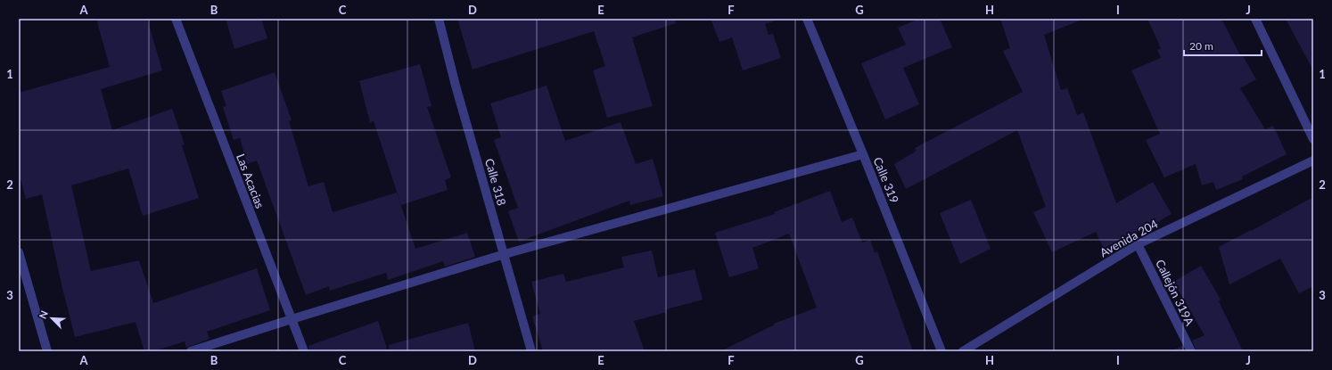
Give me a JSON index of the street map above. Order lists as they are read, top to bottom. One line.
{"streets":{"street":["Calle 319","Las Acacias","Calle 318","Avenida 204","Callejón 319A"]},"crossings":[["Avenida 204","Callejón 319A"]],"scale_bar":"20 m","north":"top left","grid":{"columns":["A","B","C","D","E","F","G","H","I","J"],"rows":["1","2","3"]}}
